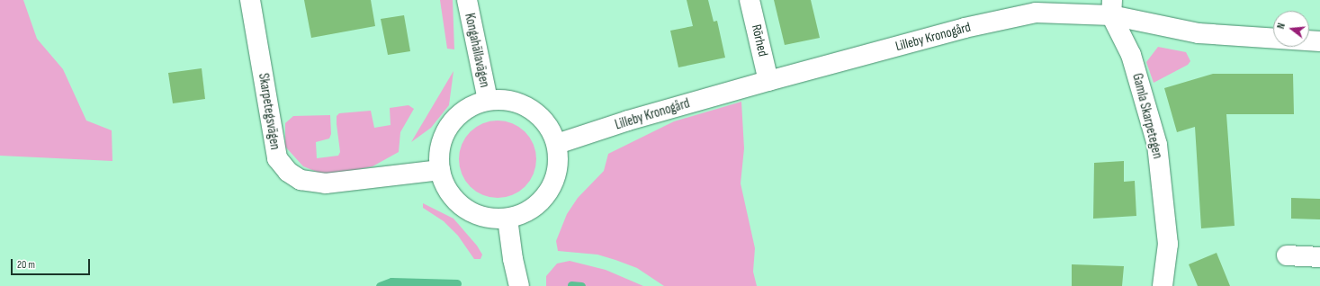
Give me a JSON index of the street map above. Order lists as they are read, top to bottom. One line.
{"streets":{"street":["Lilleby Kronogård","Rörhed","Kongahällavägen","Skarpetegsvägen","Gamla Skarpetegen"]},"crossings":[["Lilleby Kronogård","Rörhed"],["Lilleby Kronogård","Kongahällavägen"],["Lilleby Kronogård","Skarpetegsvägen"],["Lilleby Kronogård","Gamla Skarpetegen"],["Kongahällavägen","Skarpetegsvägen"]],"scale_bar":"20 m","north":"left"}
